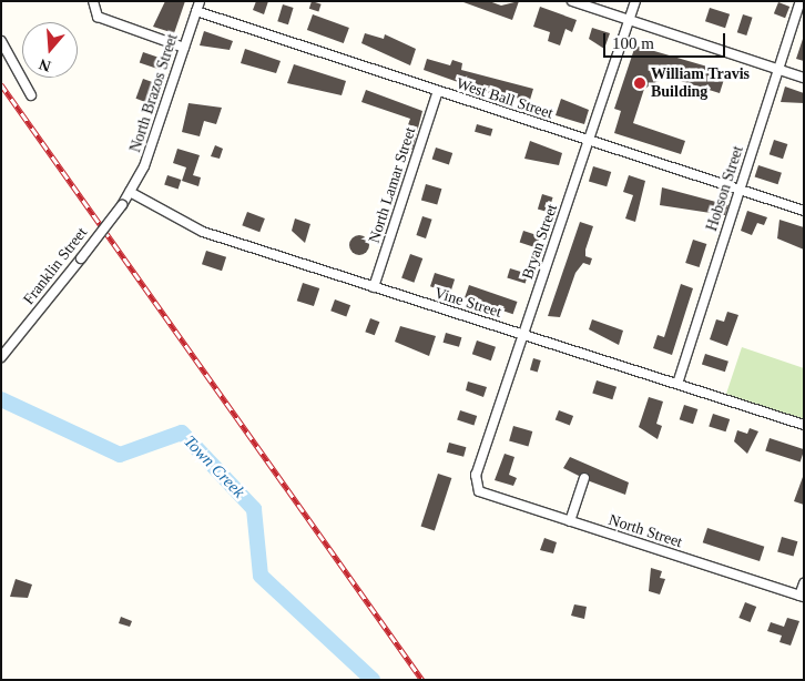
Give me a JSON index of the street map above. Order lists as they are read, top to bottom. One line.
{"streets":{"street":["North Brazos Street","West Ball Street","North Lamar Street","Hobson Street","Bryan Street","Franklin Street","Vine Street","North Street"]},"crossings":[["North Brazos Street","West Ball Street"],["North Brazos Street","Franklin Street"],["North Brazos Street","Vine Street"],["West Ball Street","North Lamar Street"],["West Ball Street","Hobson Street"],["West Ball Street","Bryan Street"],["North Lamar Street","Vine Street"],["Hobson Street","Vine Street"],["Bryan Street","Vine Street"],["Bryan Street","North Street"],["Franklin Street","Vine Street"]],"water":["Town Creek"],"places":["William Travis Building"],"scale_bar":"100 m","north":"bottom"}
